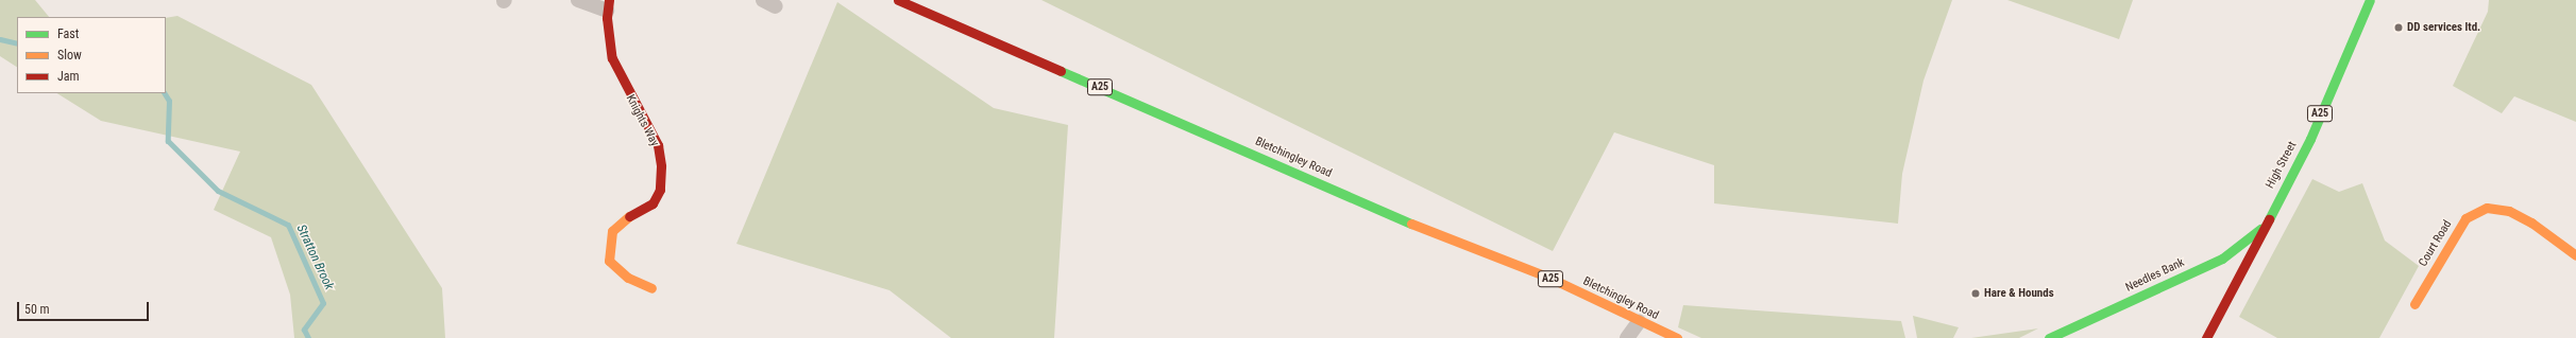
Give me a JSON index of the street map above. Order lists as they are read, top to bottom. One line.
{"streets":{"main road":["A25","Knights Way","Bletchingley Road","High Street","Court Road","Needles Bank"]},"crossings":[["High Street","Needles Bank"]],"water":["Stratton Brook"],"places":["DD services ltd.","Hare & Hounds"],"legend":["Fast","Slow","Jam"],"scale_bar":"50 m"}
